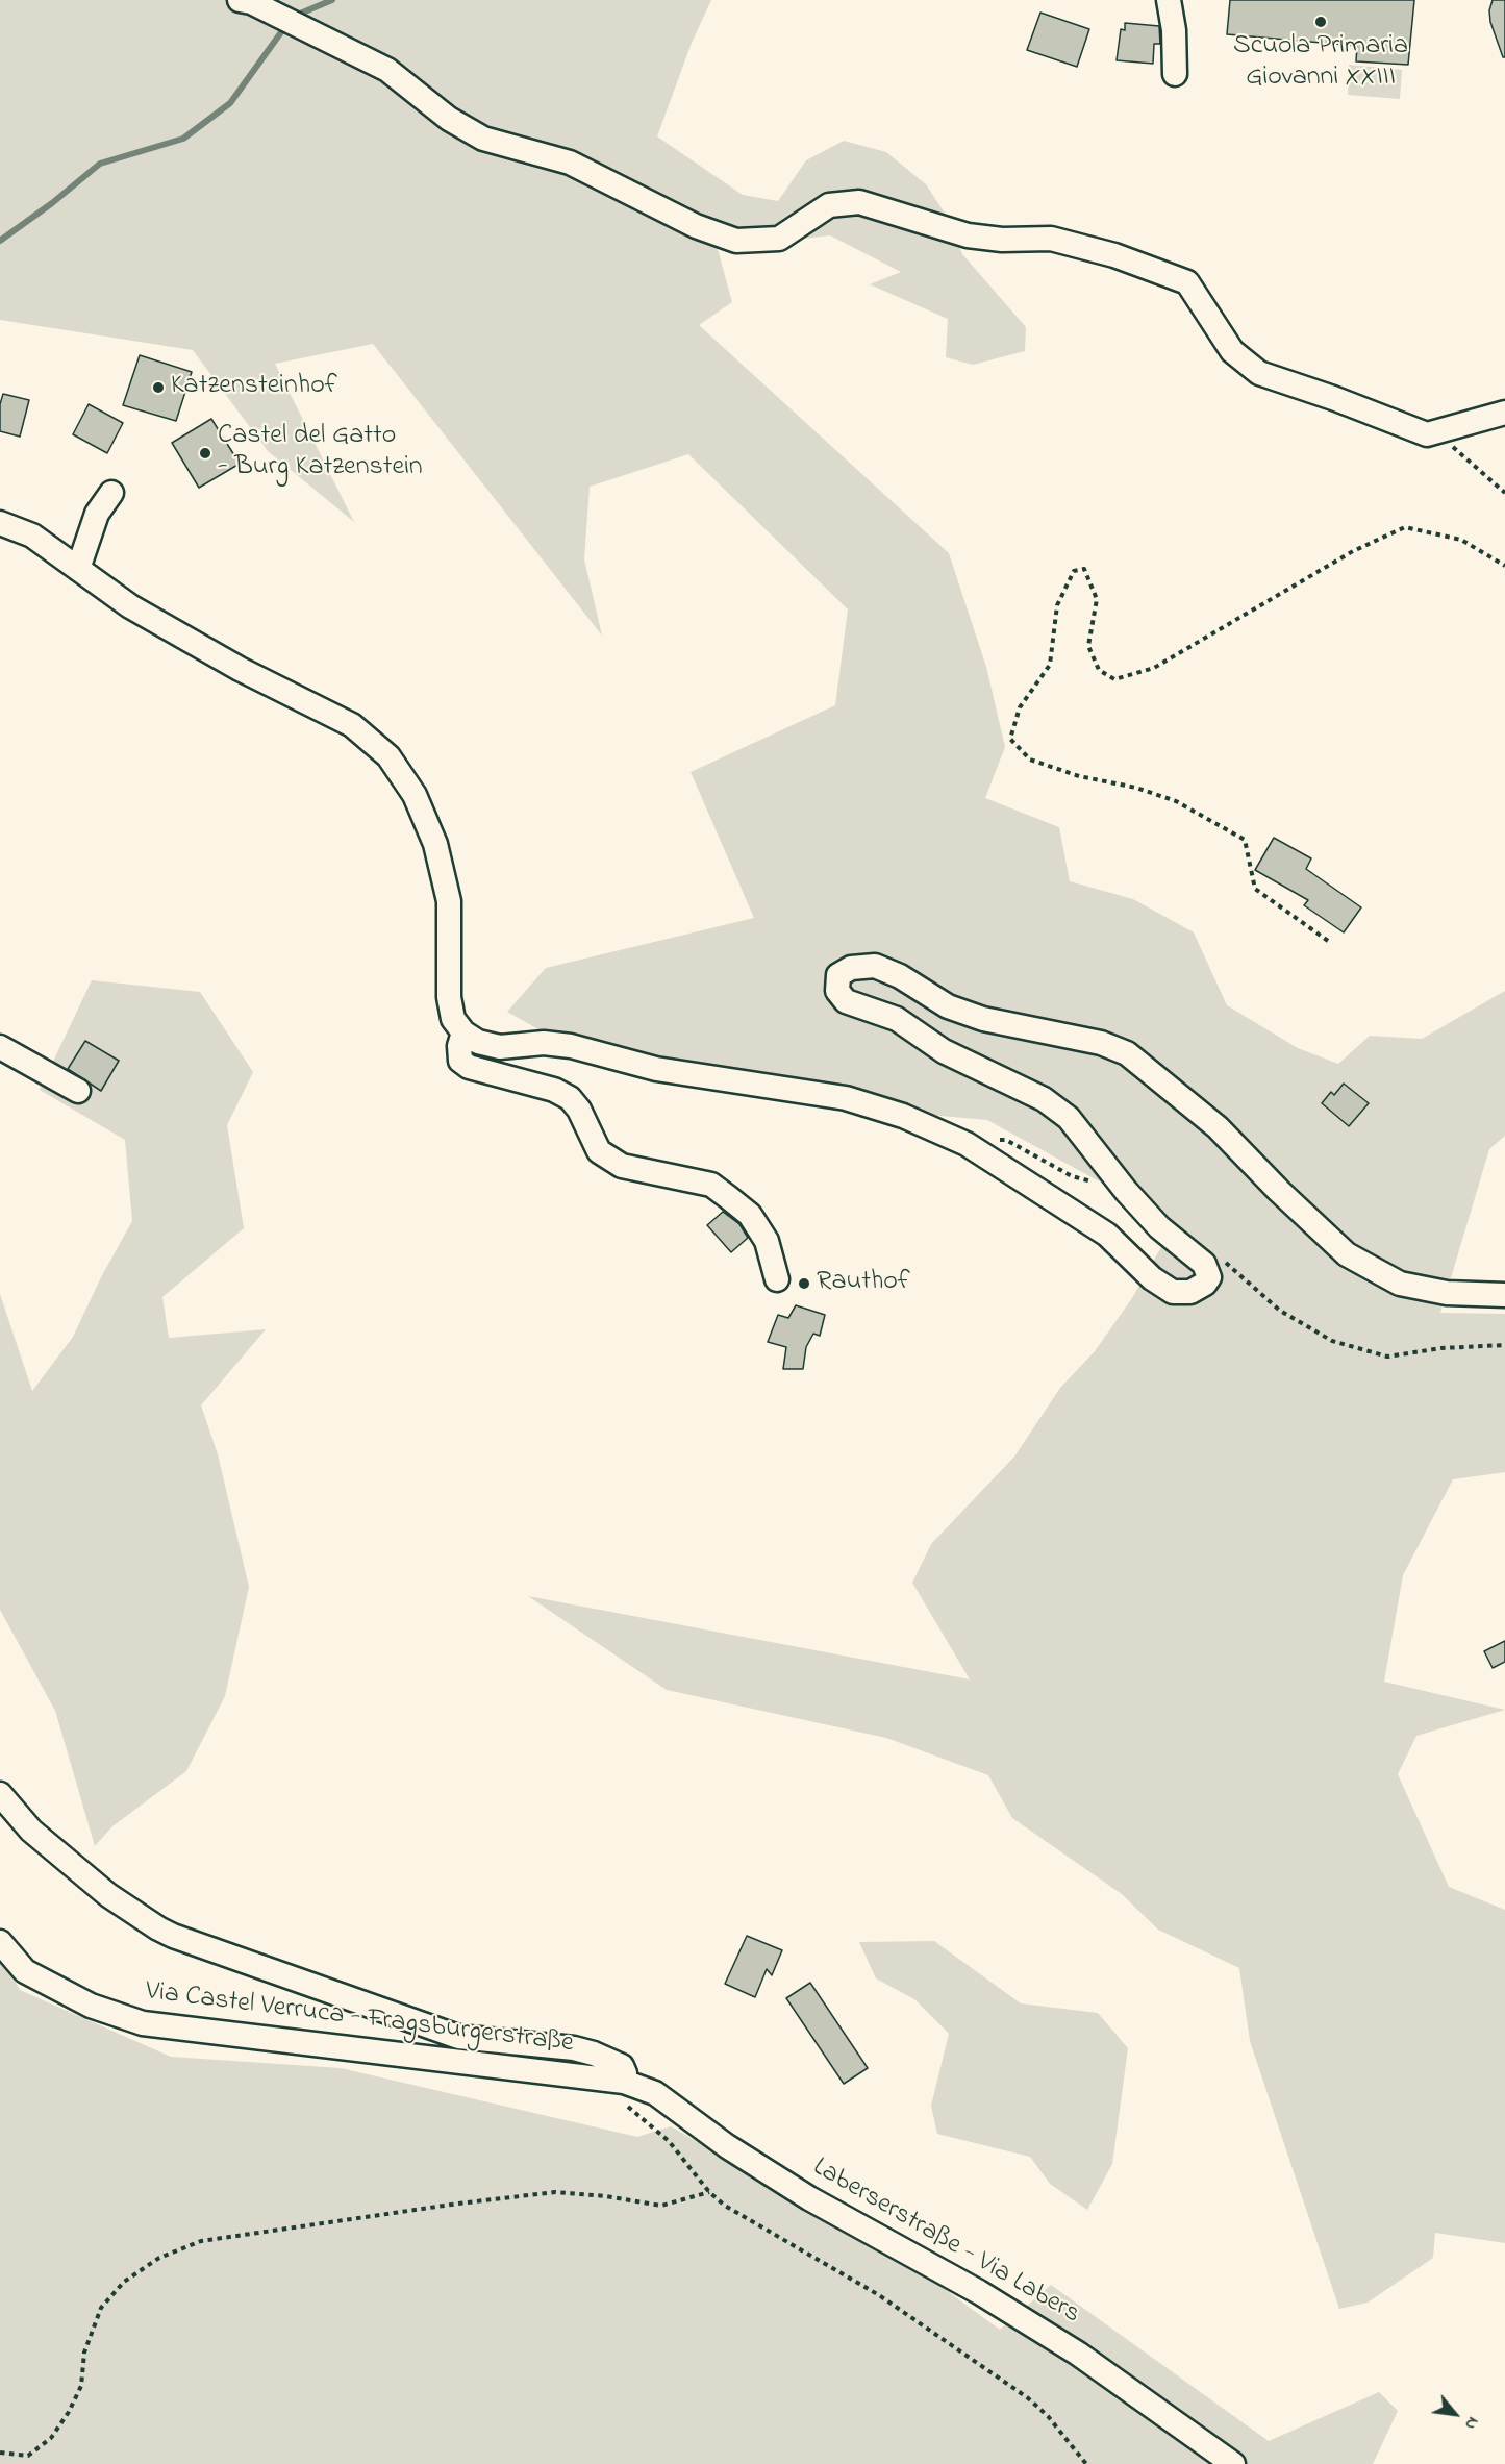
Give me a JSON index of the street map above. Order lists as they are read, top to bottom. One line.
{"streets":{"street":["Via Castel Verruca - Fragsburgerstraße","Laberserstraße - Via Labers"]},"crossings":[["Via Castel Verruca - Fragsburgerstraße","Laberserstraße - Via Labers"]],"places":["Scuola Primaria Giovanni XXIII","Katzensteinhof","Castel del Gatto - Burg Katzenstein","Rauthof"],"north":"bottom right"}
